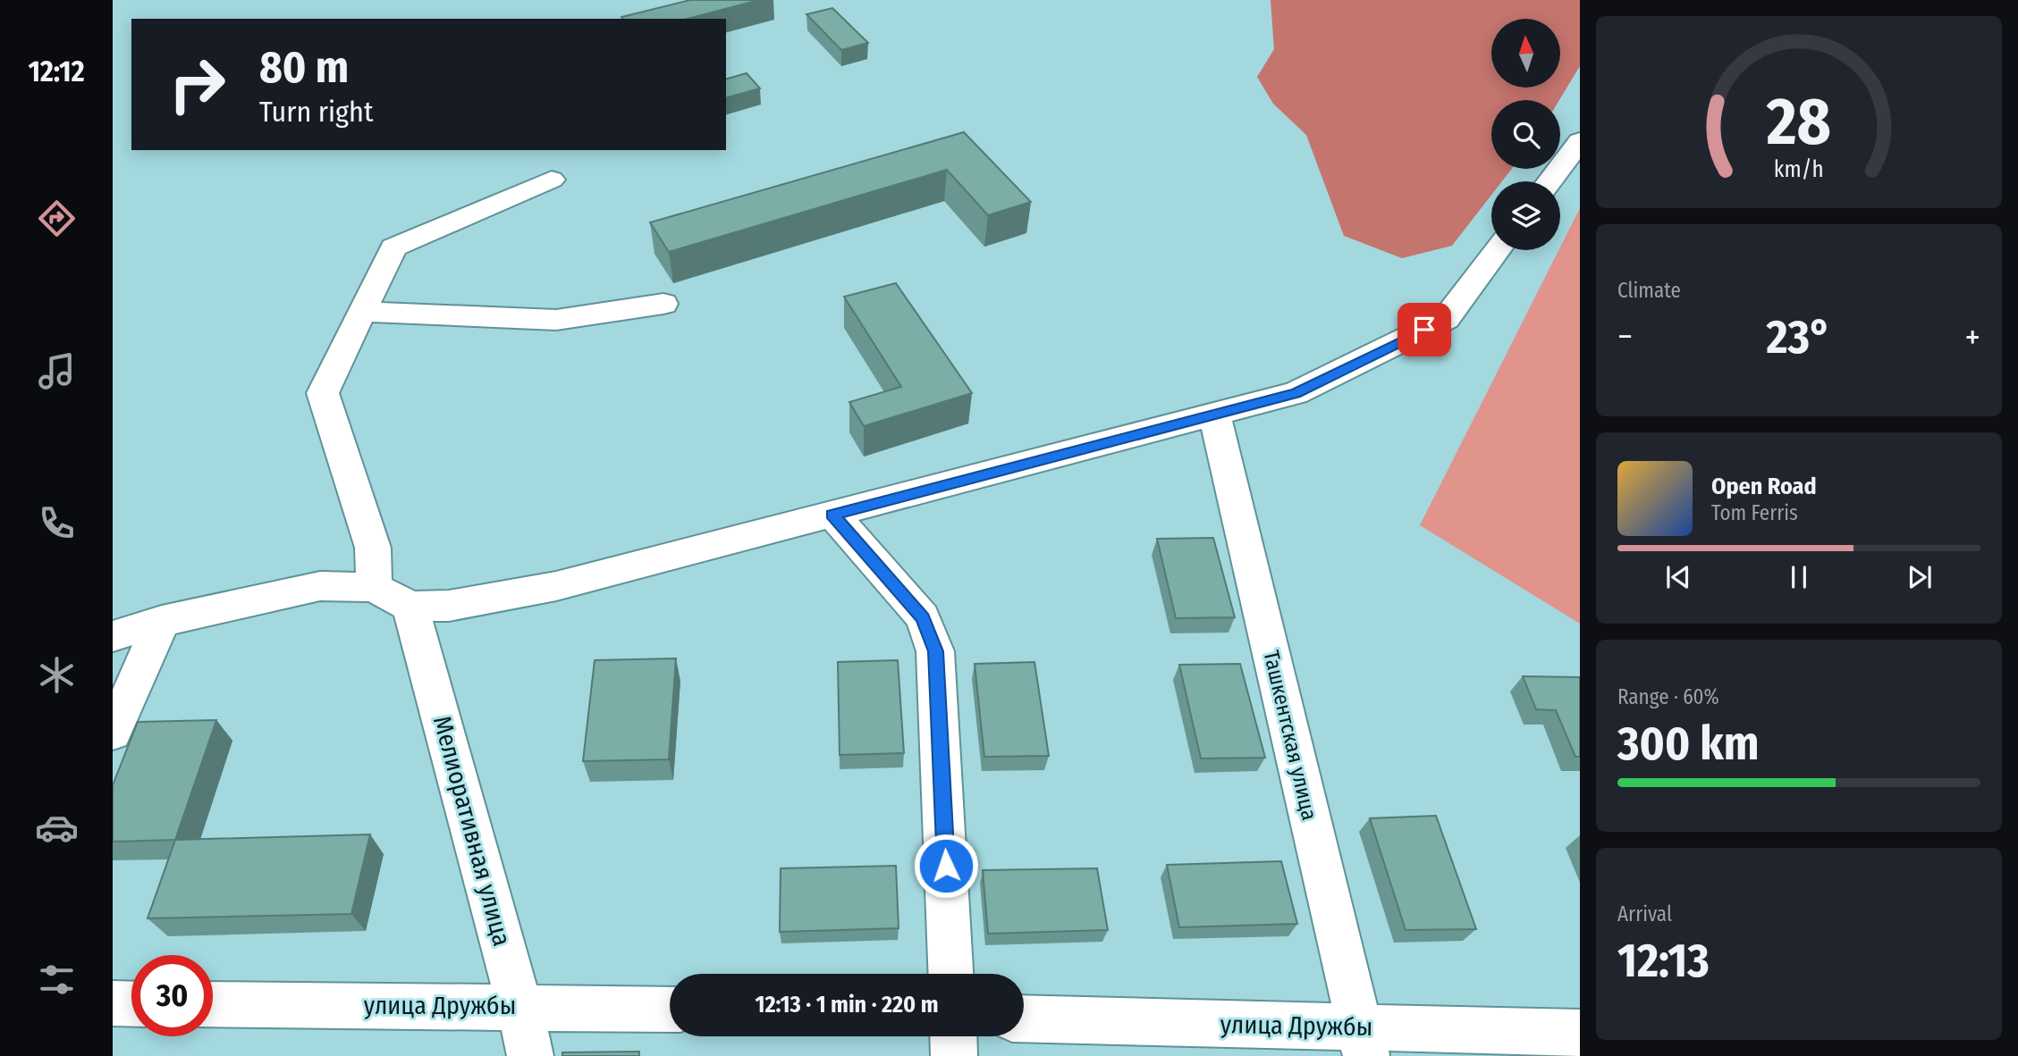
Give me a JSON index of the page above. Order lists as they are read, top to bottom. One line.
{"streets":{"street":["Ташкентская улица","Мелиоративная улица","улица Дружбы"]},"crossings":[["Ташкентская улица","улица Дружбы"],["Мелиоративная улица","улица Дружбы"]],"north":"top","page":{"tabs":"12:12","turn":["80 m","Turn right"],"tile":["Climate",["Range · 60%","300 km"],["Arrival","12:13"]],"heat":["−","23°","+"],"song":["Open Road","Tom Ferris"],"limit":"30","trip":"12:13 · 1 min · 220 m","gauge":["28","km/h"]}}
